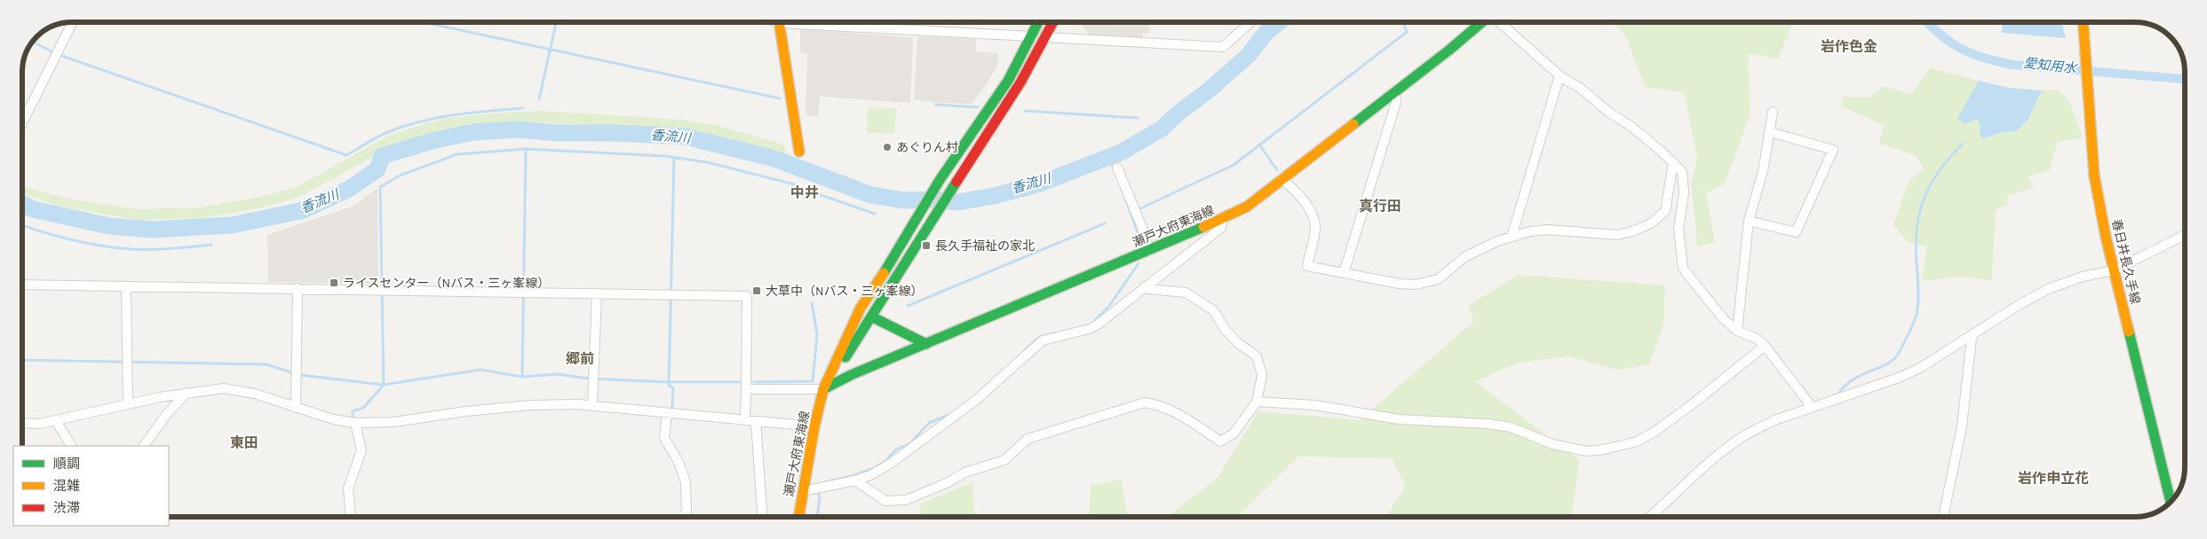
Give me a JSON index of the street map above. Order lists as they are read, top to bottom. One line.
{"streets":{"main road":["瀬戸大府東海線","春日井長久手線"]},"districts":["岩作色金","中井","真行田","郷前","東田","岩作申立花"],"water":["愛知用水","香流川"],"places":{"other":["あぐりん村"],"transit":["長久手福祉の家北","ライスセンター（Nバス・三ヶ峯線）","大草中（Nバス・三ヶ峯線）"]},"legend":["順調","混雑","渋滞"]}
